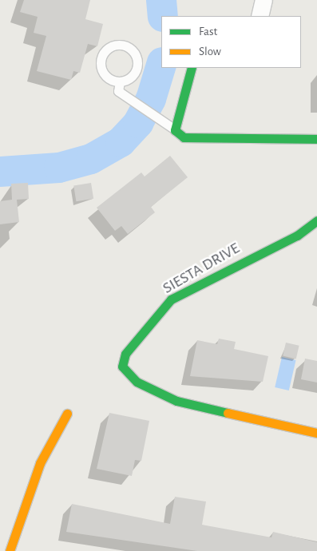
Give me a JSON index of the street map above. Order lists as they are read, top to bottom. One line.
{"streets":{"street":["SIESTA DRIVE"]},"legend":["Fast","Slow"]}
